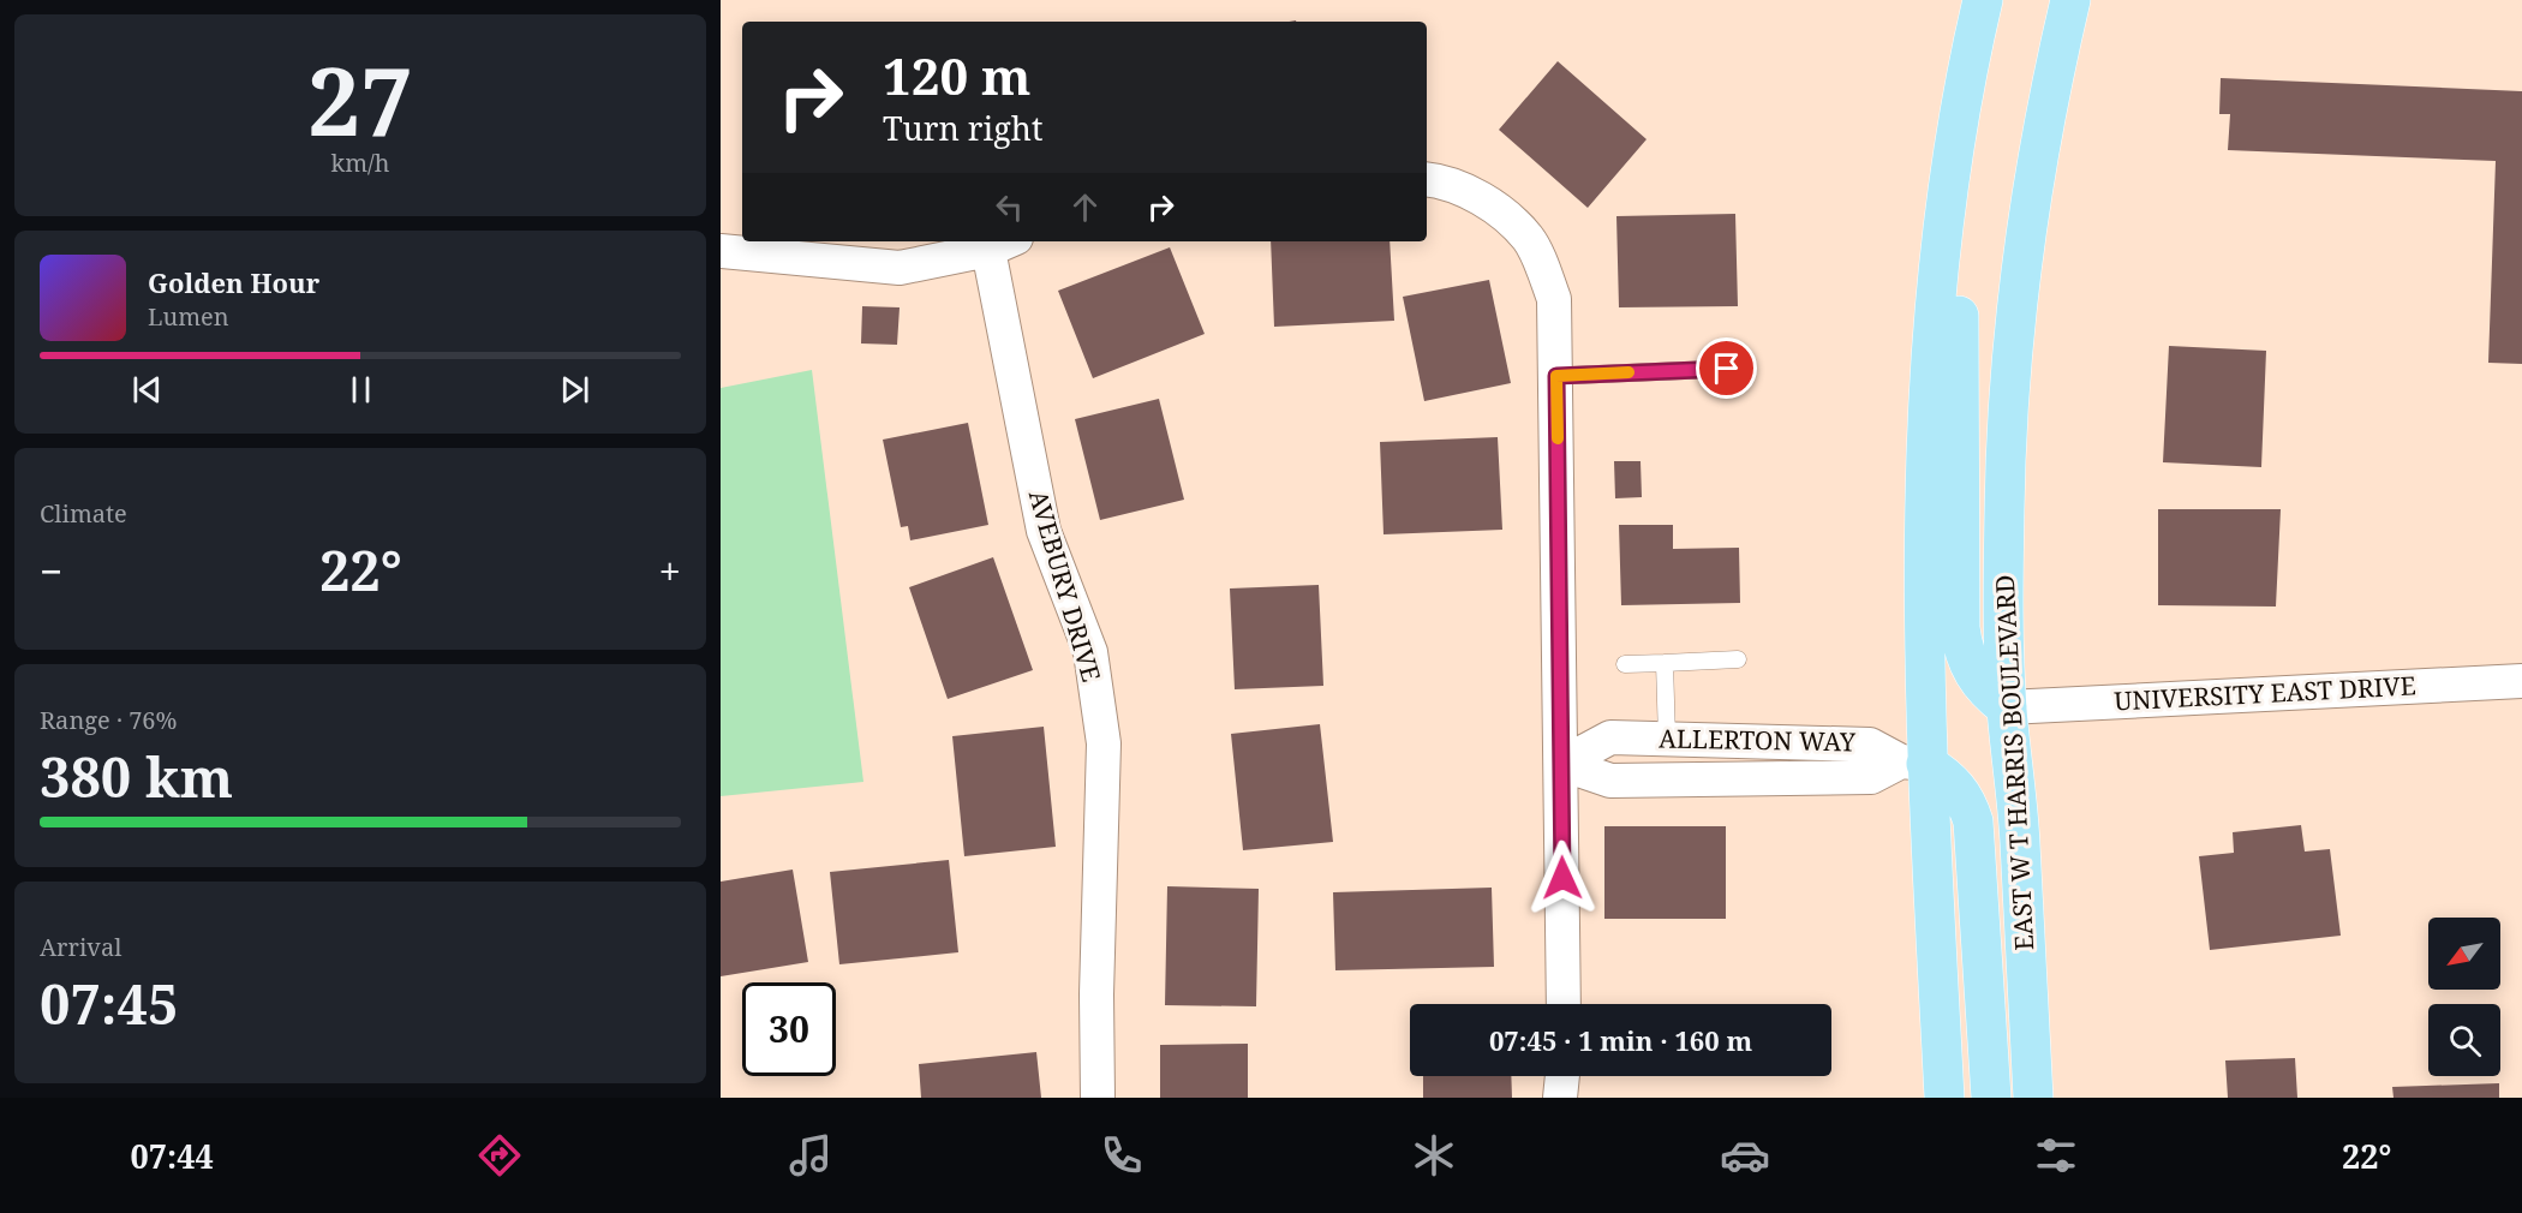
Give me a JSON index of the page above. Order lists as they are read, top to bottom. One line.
{"streets":{"main road":["EAST W T HARRIS BOULEVARD"],"street":["AVEBURY DRIVE","UNIVERSITY EAST DRIVE","ALLERTON WAY"]},"crossings":[["UNIVERSITY EAST DRIVE","EAST W T HARRIS BOULEVARD"]],"north":"bottom left","page":{"tile":[["27","km/h"],"Climate",["Range · 76%","380 km"],["Arrival","07:45"]],"turn":["120 m","Turn right"],"song":["Golden Hour","Lumen"],"heat":["−","22°","+"],"limit":"30","trip":"07:45 · 1 min · 160 m","tabs":["07:44","22°"]}}
